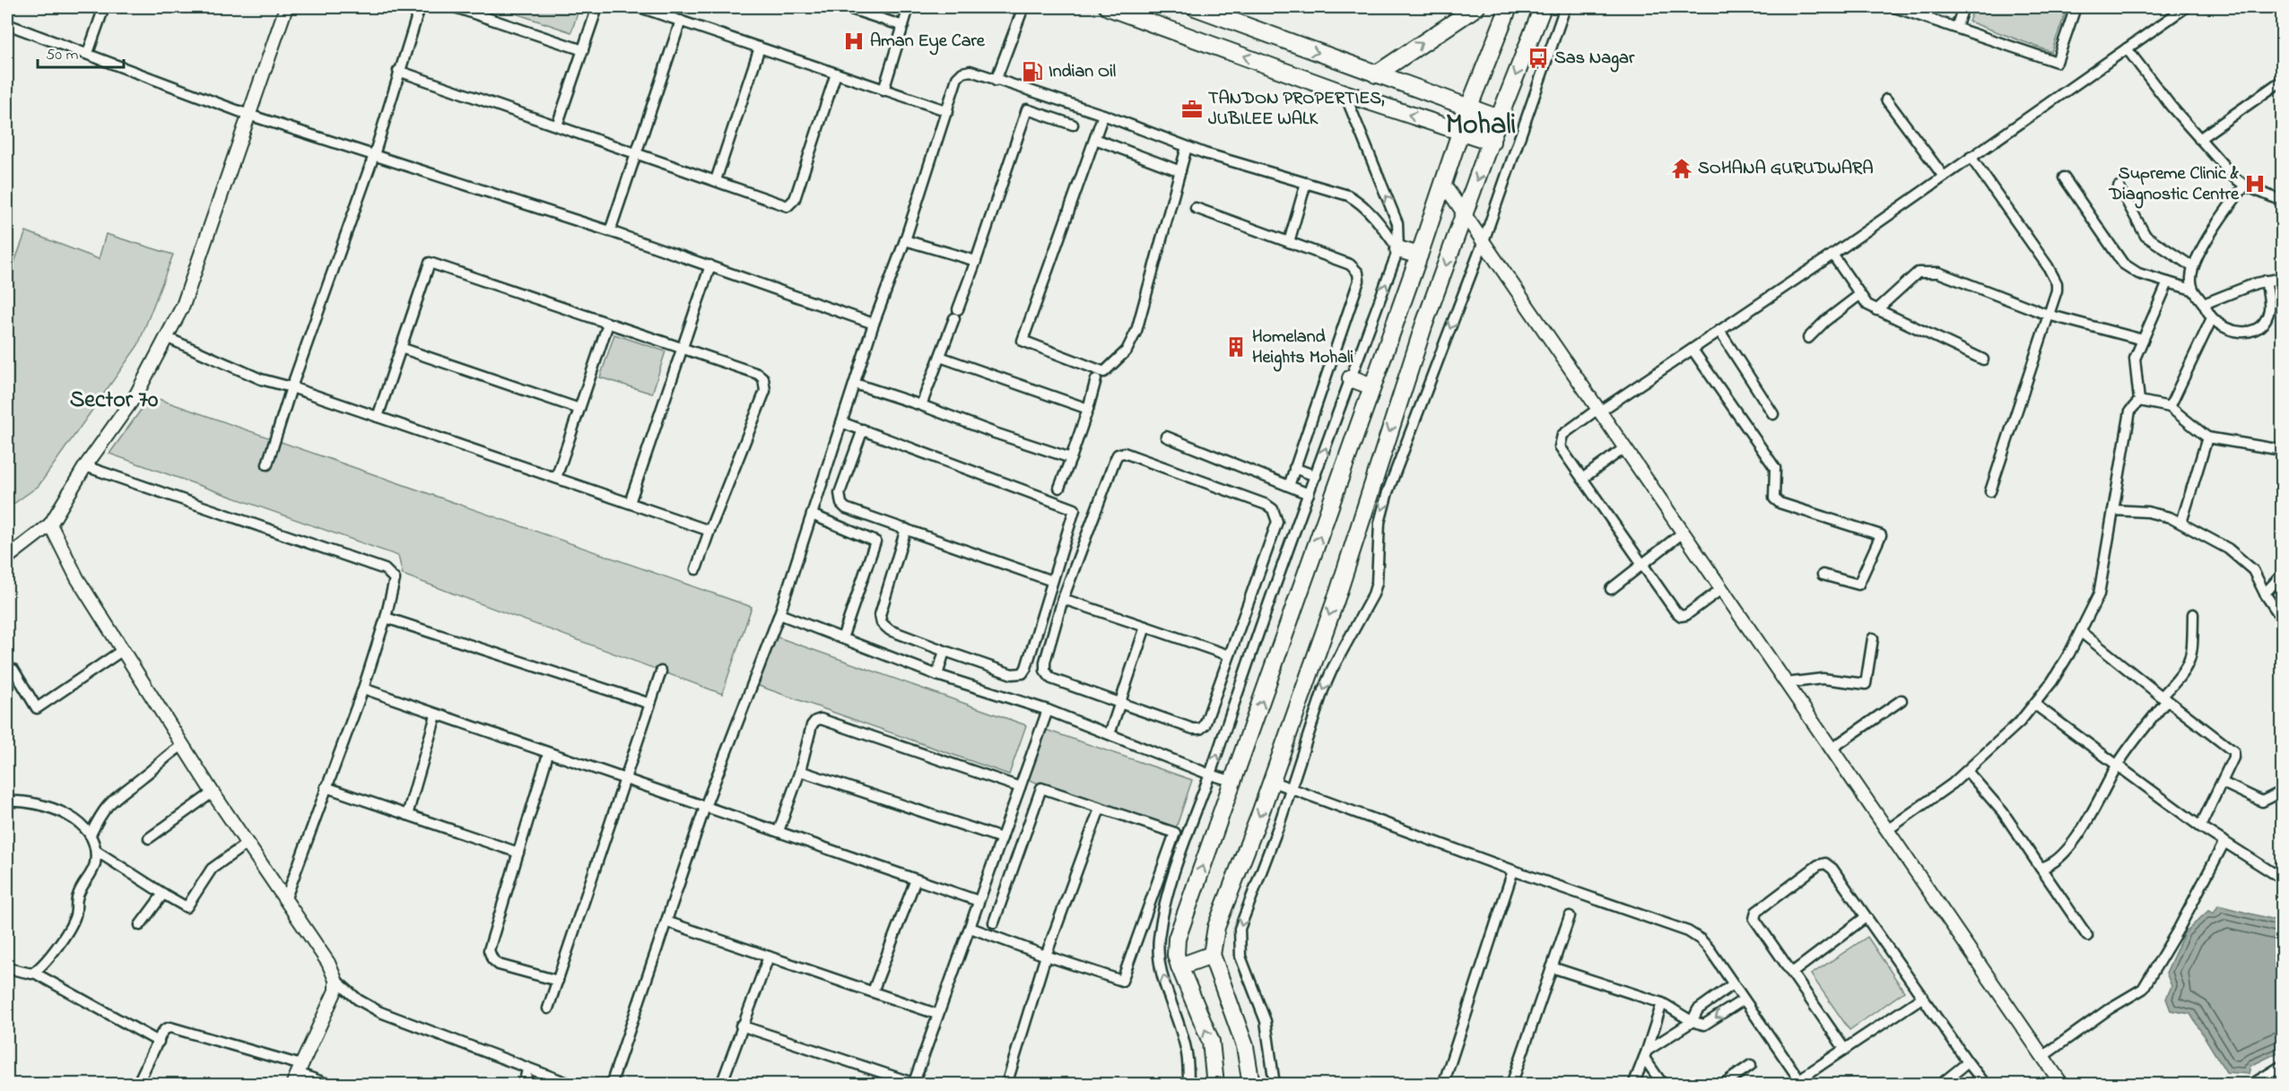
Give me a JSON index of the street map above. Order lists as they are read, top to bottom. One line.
{"districts":["Mohali","Sector 70"],"places":{"hospital":["Aman Eye Care","Supreme Clinic & Diagnostic Centre"],"bus stop":["Sas Nagar"],"fuel station":["Indian Oil"],"office":["TANDON PROPERTIES, JUBILEE WALK"],"temple":["SOHANA GURUDWARA"],"building":["Homeland Heights Mohali"]},"scale_bar":"50 m"}
